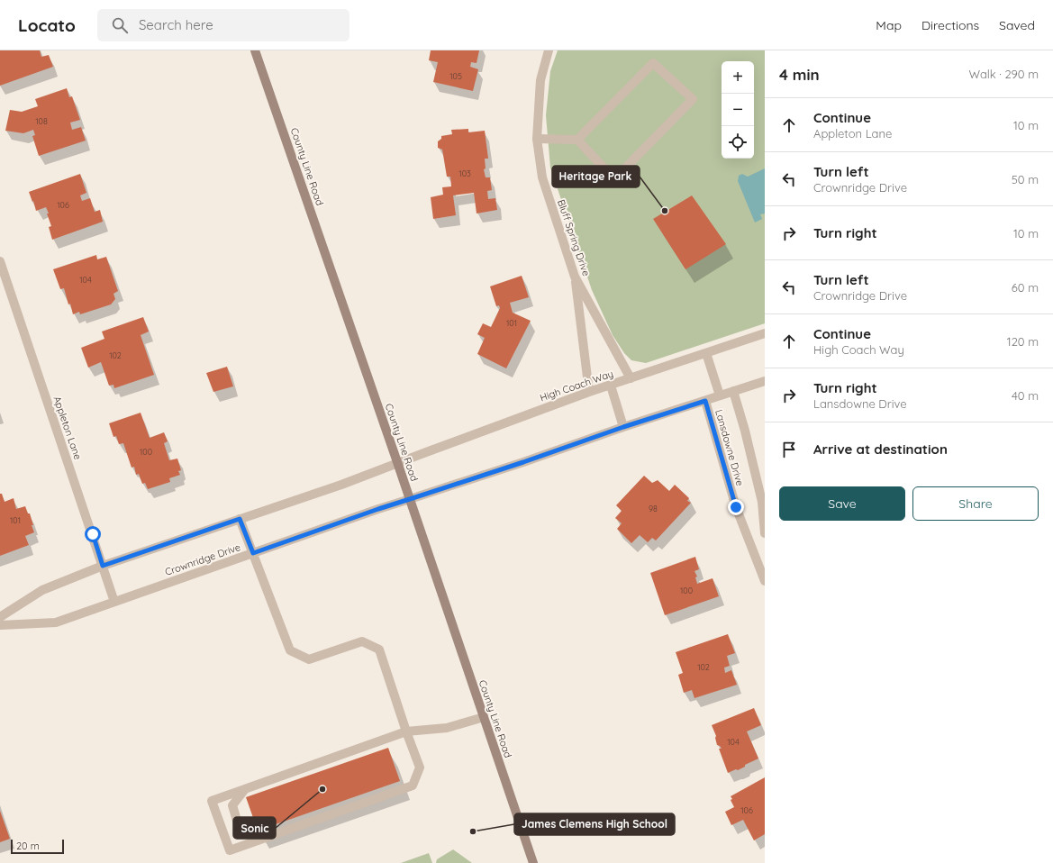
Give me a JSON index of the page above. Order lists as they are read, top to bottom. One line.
{"streets":{"main road":["County Line Road"],"street":["Bluff Spring Drive","High Coach Way","Appleton Lane","Lansdowne Drive","Crownridge Drive"]},"crossings":[["County Line Road","High Coach Way"],["County Line Road","Crownridge Drive"],["Bluff Spring Drive","High Coach Way"],["Appleton Lane","Crownridge Drive"]],"places":["Heritage Park","Sonic","James Clemens High School"],"house_numbers":["105","108","103","106","104","101","102","100","98","101","100","102","104","106"],"scale_bar":"20 m","page":{"header":"Locato","search":"Search here","nav":["Map","Directions","Saved"],"heading":["4 min","Walk · 290 m"],"map_buttons":["+","−"],"list":[["Continue","Appleton Lane","10 m"],["Turn left","Crownridge Drive","50 m"],["Turn right","10 m"],["Turn left","Crownridge Drive","60 m"],["Continue","High Coach Way","120 m"],["Turn right","Lansdowne Drive","40 m"],"Arrive at destination"],"buttons":["Save","Share"],"scale":"20 m"}}
